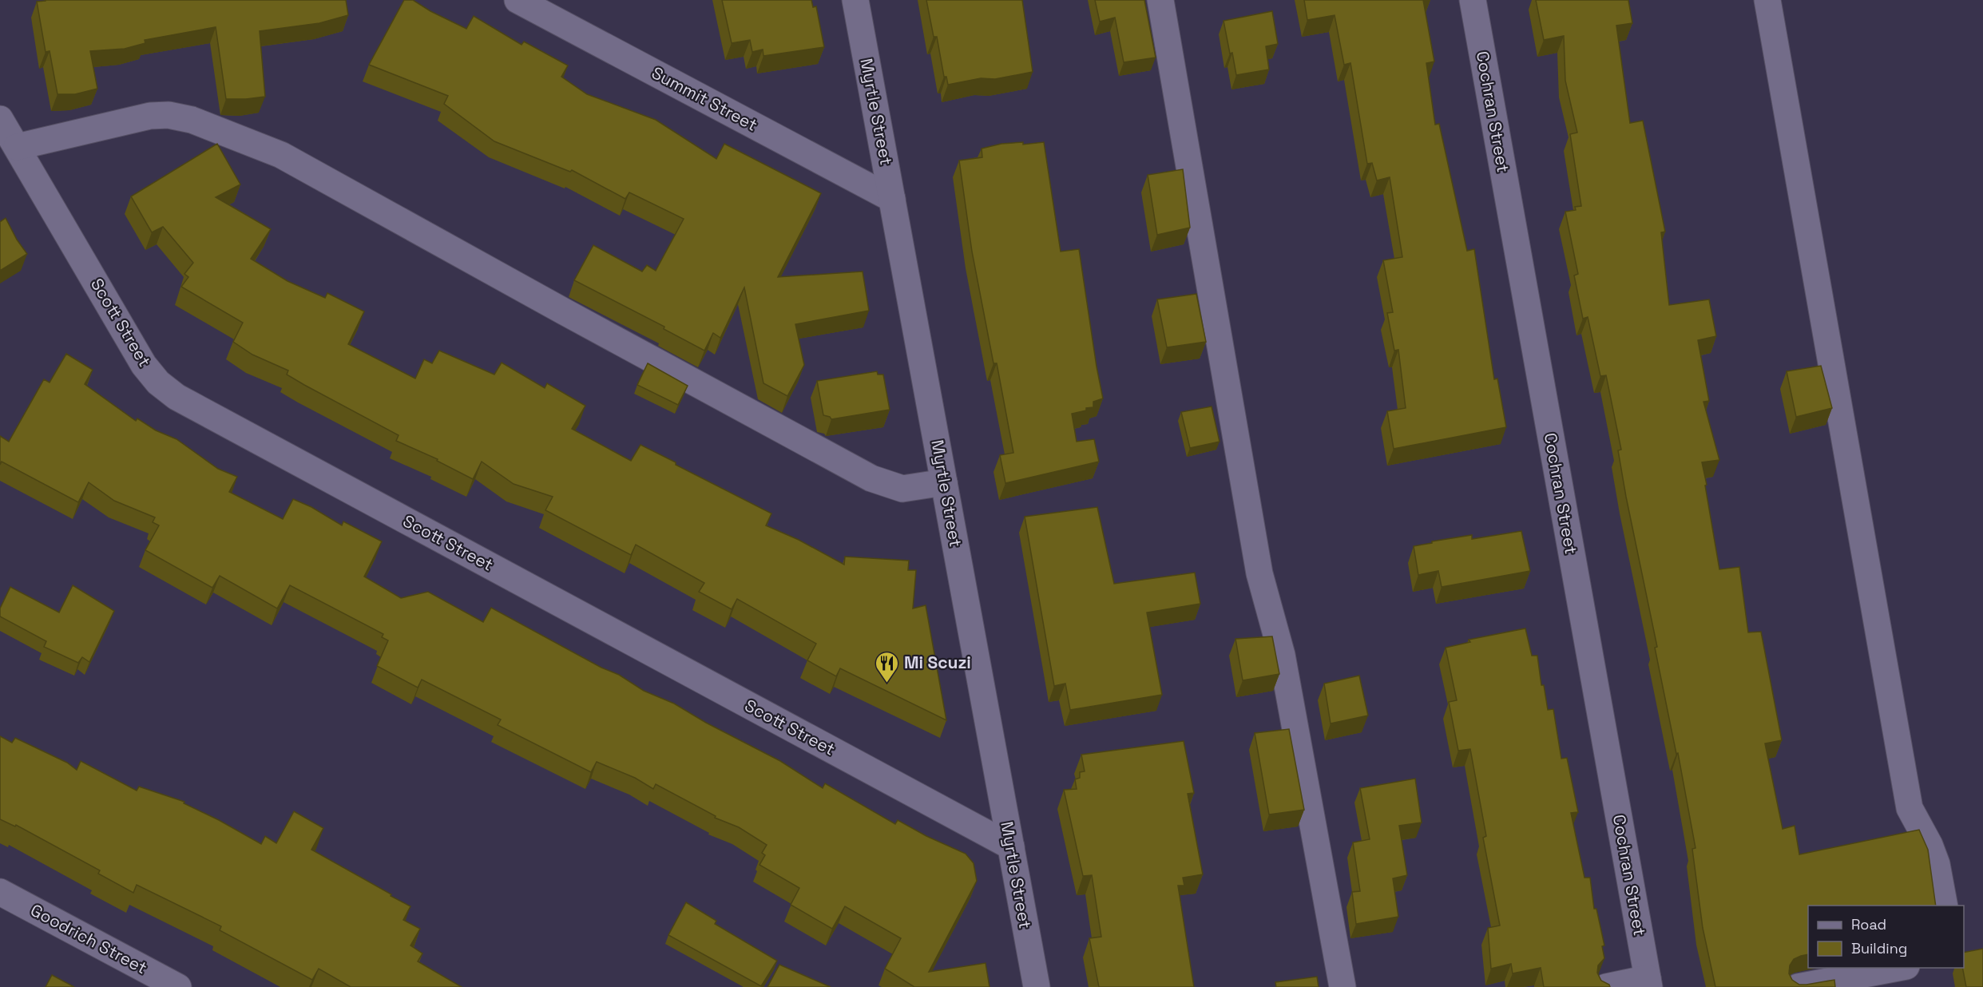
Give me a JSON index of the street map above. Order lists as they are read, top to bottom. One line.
{"streets":{"street":["Summit Street","Myrtle Street","Cochran Street","Scott Street","Goodrich Street"]},"crossings":[["Summit Street","Myrtle Street"],["Myrtle Street","Scott Street"]],"places":{"restaurant":["Mi Scuzi"]},"legend":["Road","Building"]}
